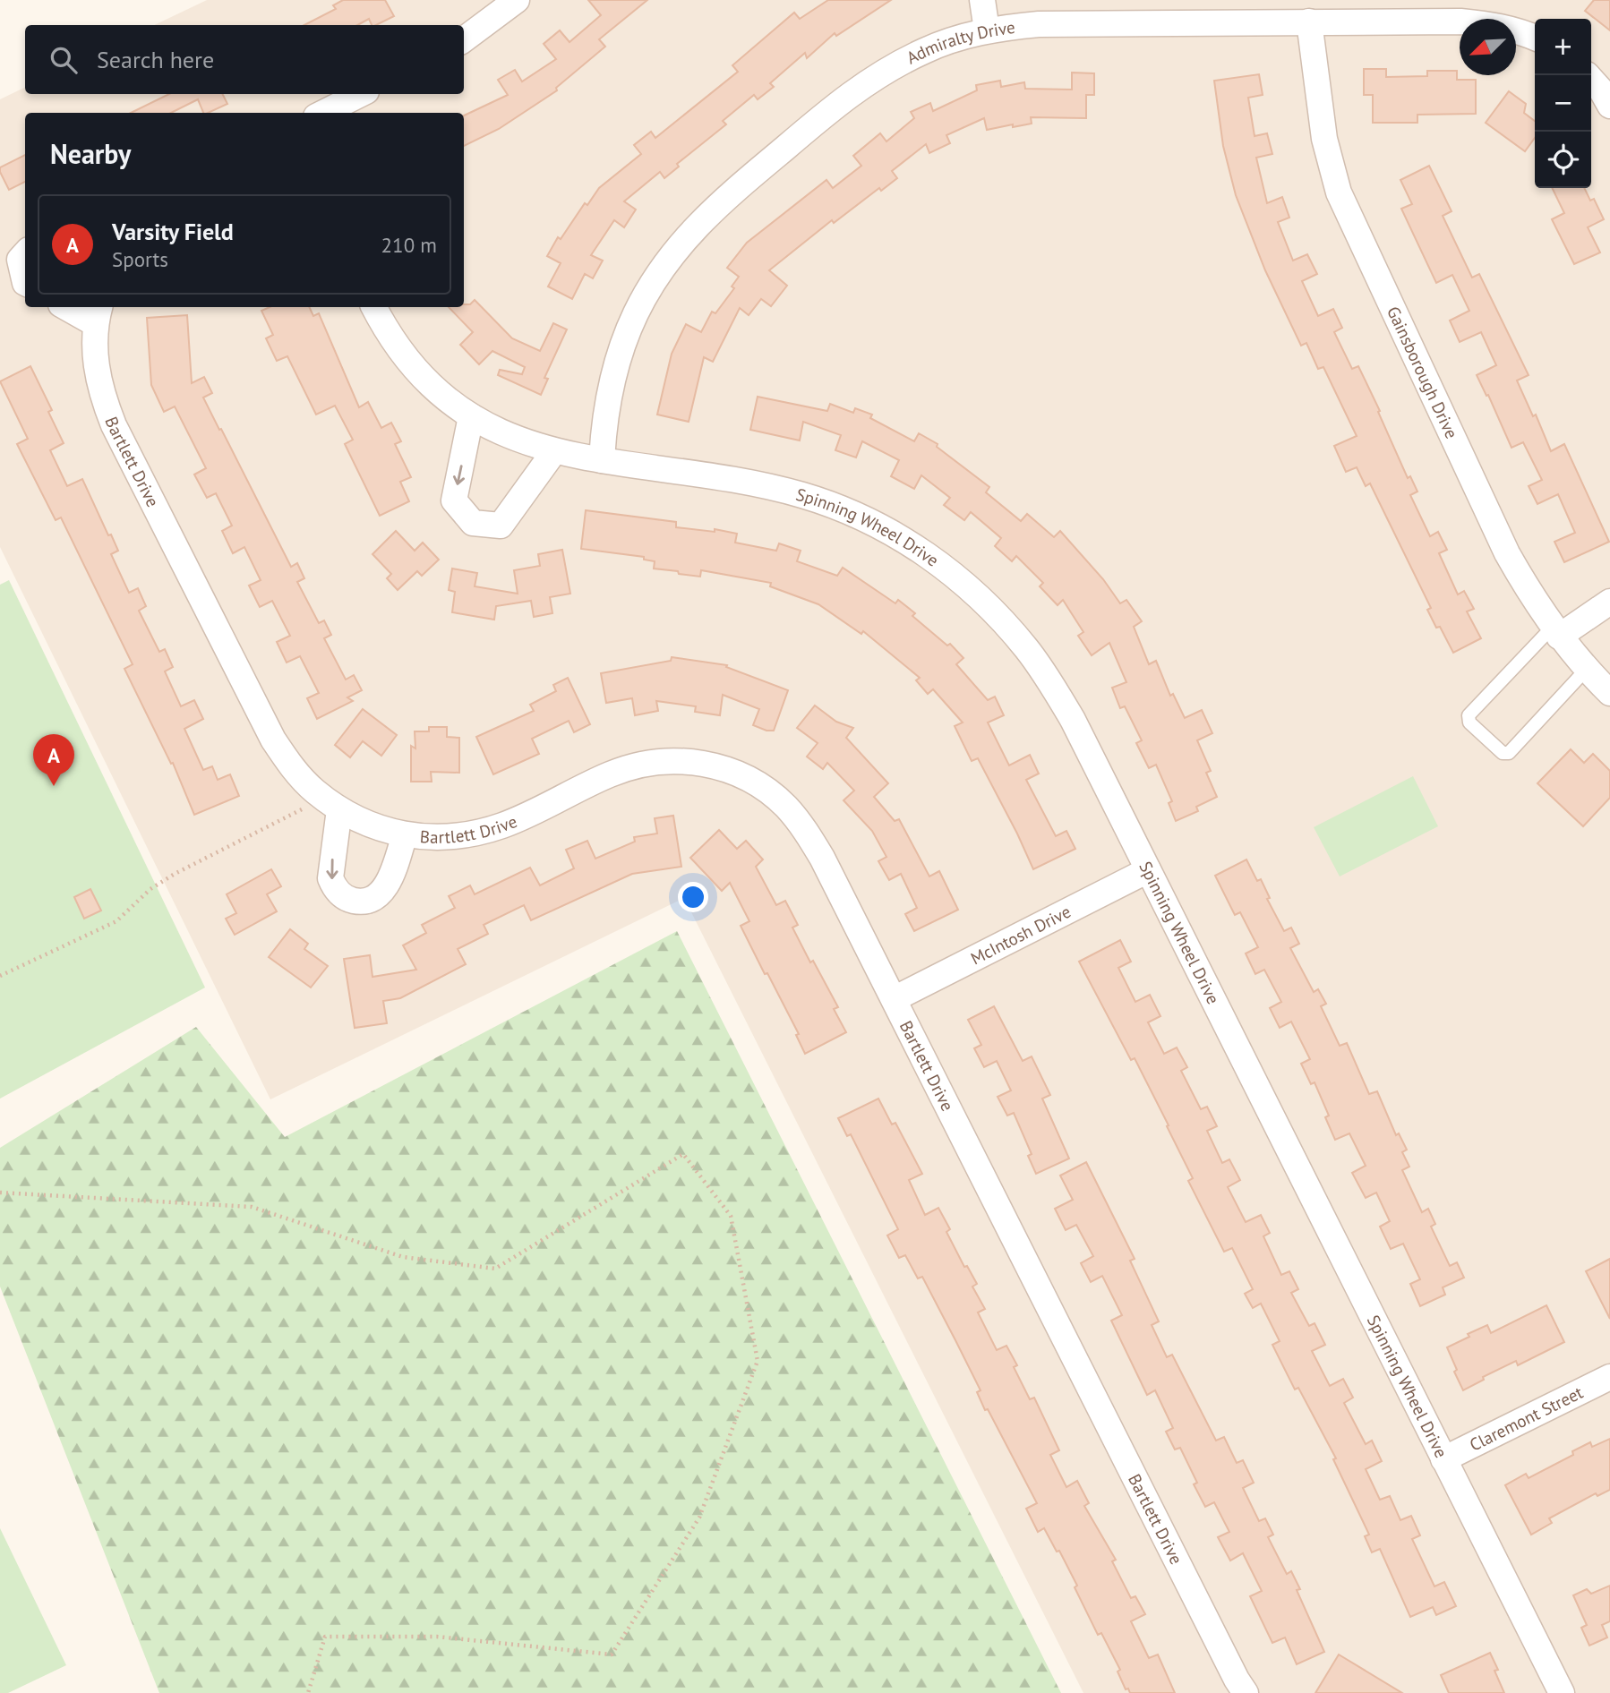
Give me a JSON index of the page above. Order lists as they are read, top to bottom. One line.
{"streets":{"street":["Admiralty Drive","Gainsborough Drive","Bartlett Drive","Spinning Wheel Drive","McIntosh Drive","Claremont Street"]},"crossings":[["Admiralty Drive","Gainsborough Drive"],["Admiralty Drive","Spinning Wheel Drive"],["Bartlett Drive","McIntosh Drive"],["Spinning Wheel Drive","McIntosh Drive"],["Spinning Wheel Drive","Claremont Street"]],"north":"bottom left","page":{"map_buttons":["+","−"],"search":"Search here","heading":"Nearby","list":[{"mark":"A","name":"Varsity Field","note":"Sports","value":"210 m"}],"pins":"A"}}
